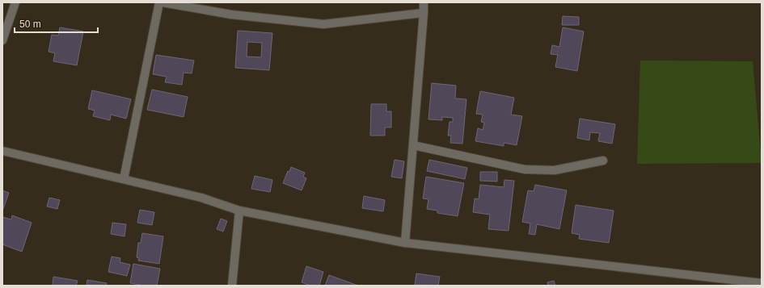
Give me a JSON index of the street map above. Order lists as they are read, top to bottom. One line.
{"scale_bar":"50 m"}
